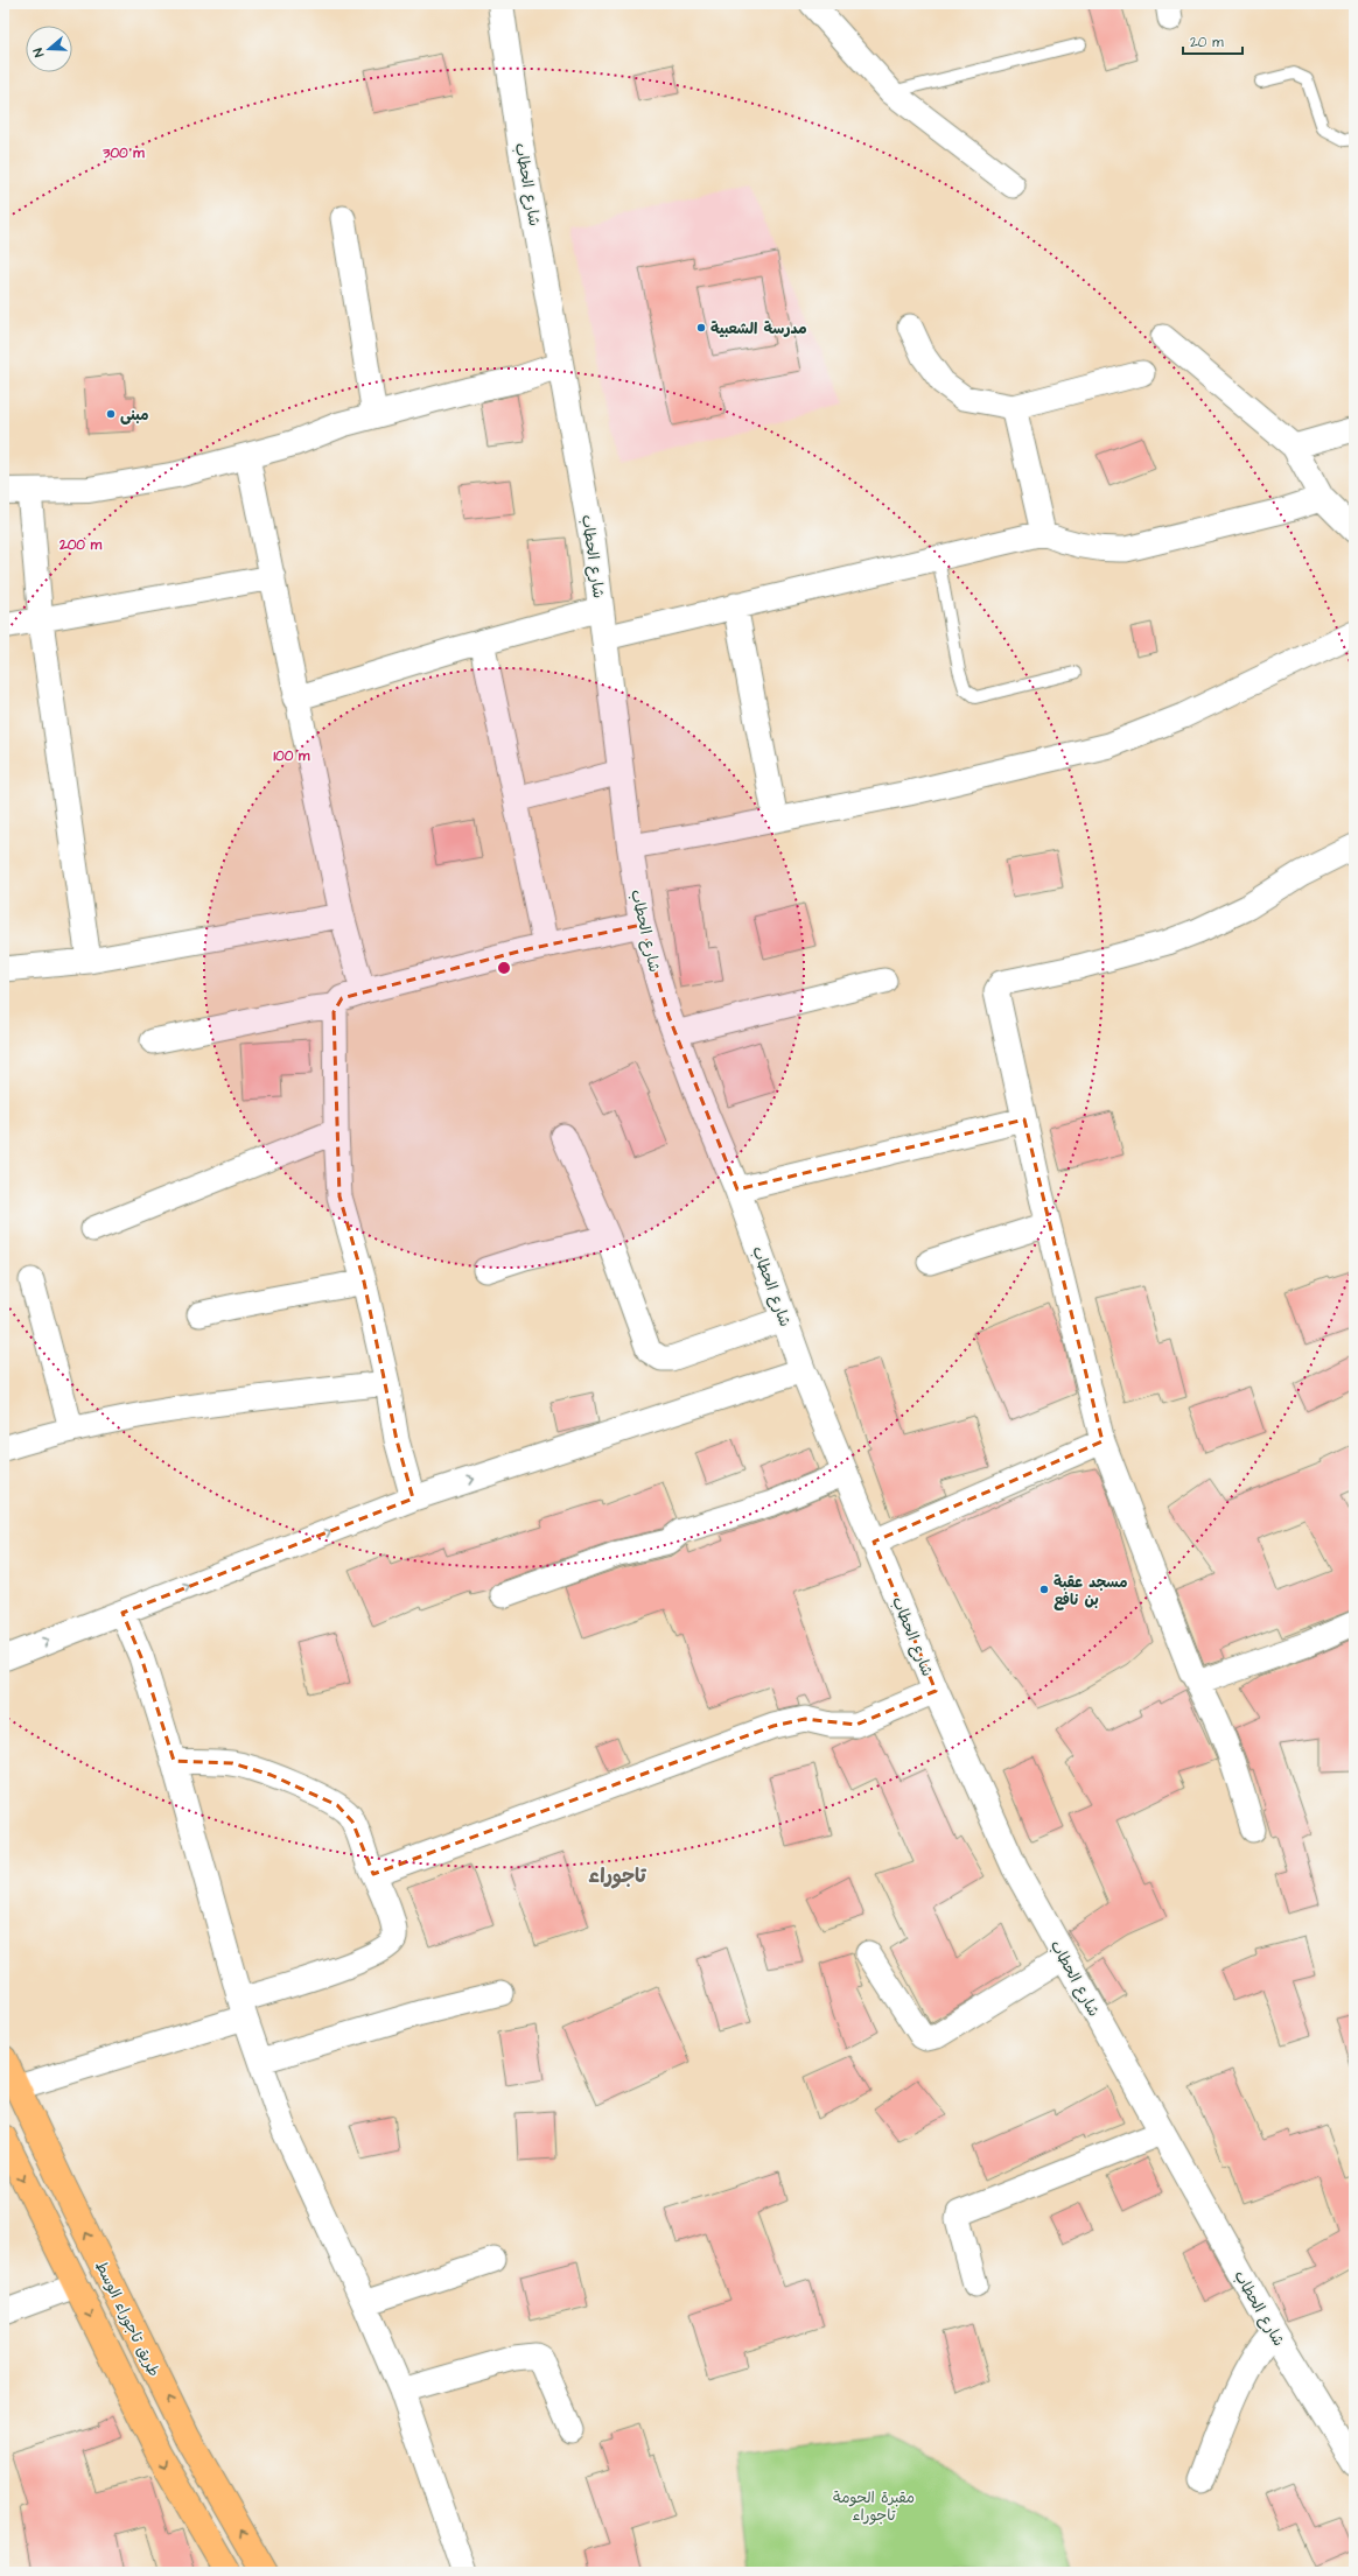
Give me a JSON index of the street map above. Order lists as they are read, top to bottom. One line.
{"streets":{"main road":["طريق تاجوراء الوسط"],"street":["شارع الحطاب"]},"districts":["تاجوراء"],"parks":["مقبرة الحومة تاجوراء"],"places":["مدرسة الشعبية","مبنى","مسجد عقبة بن نافع"],"scale_bar":"20 m","north":"left","rings":["300 m","200 m","100 m"]}
